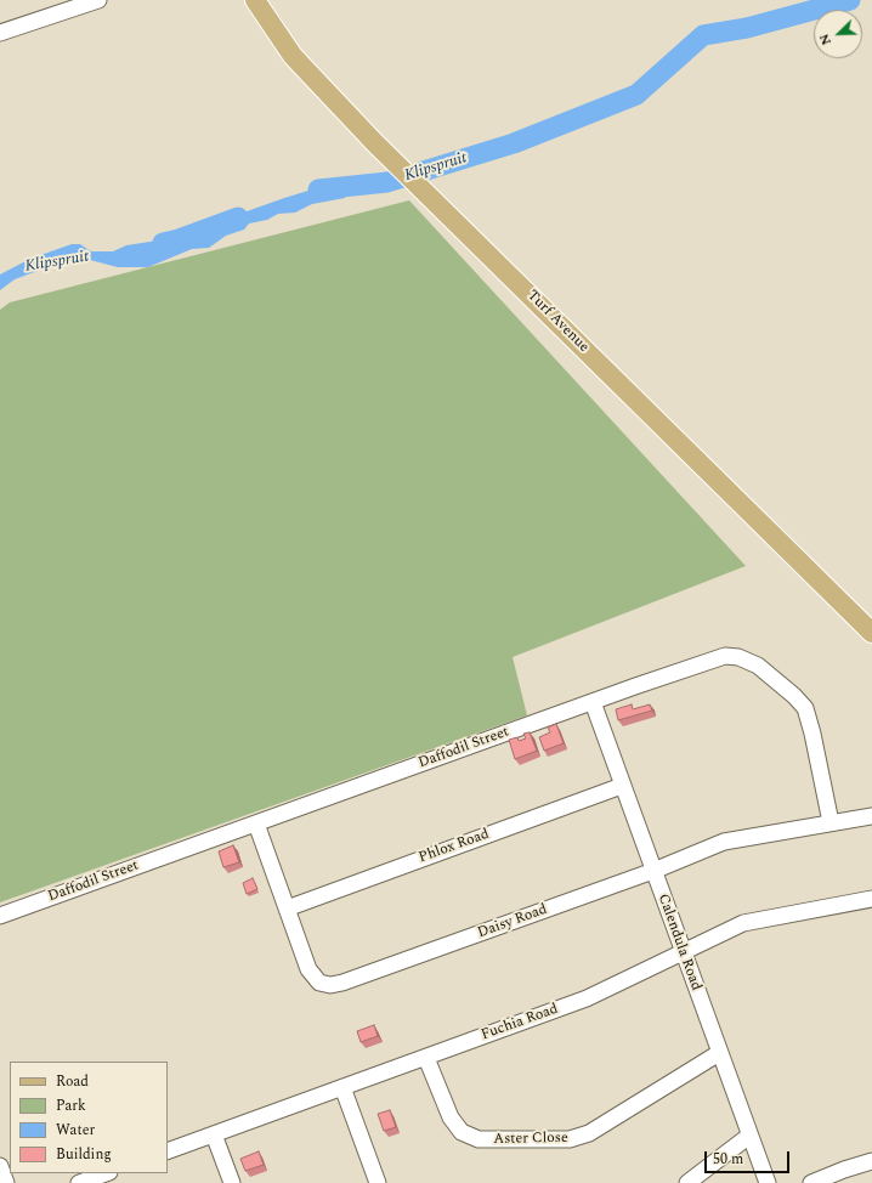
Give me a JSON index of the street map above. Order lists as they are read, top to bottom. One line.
{"streets":{"main road":["Turf Avenue"],"street":["Daffodil Street","Phlox Road","Daisy Road","Calendula Road","Fuchia Road","Aster Close"]},"crossings":[["Daffodil Street","Daisy Road"],["Daffodil Street","Calendula Road"],["Phlox Road","Daisy Road"],["Phlox Road","Calendula Road"],["Daisy Road","Calendula Road"],["Calendula Road","Fuchia Road"],["Calendula Road","Aster Close"],["Fuchia Road","Aster Close"]],"water":["Klipspruit"],"legend":["Road","Park","Water","Building"],"scale_bar":"50 m","north":"bottom left"}
